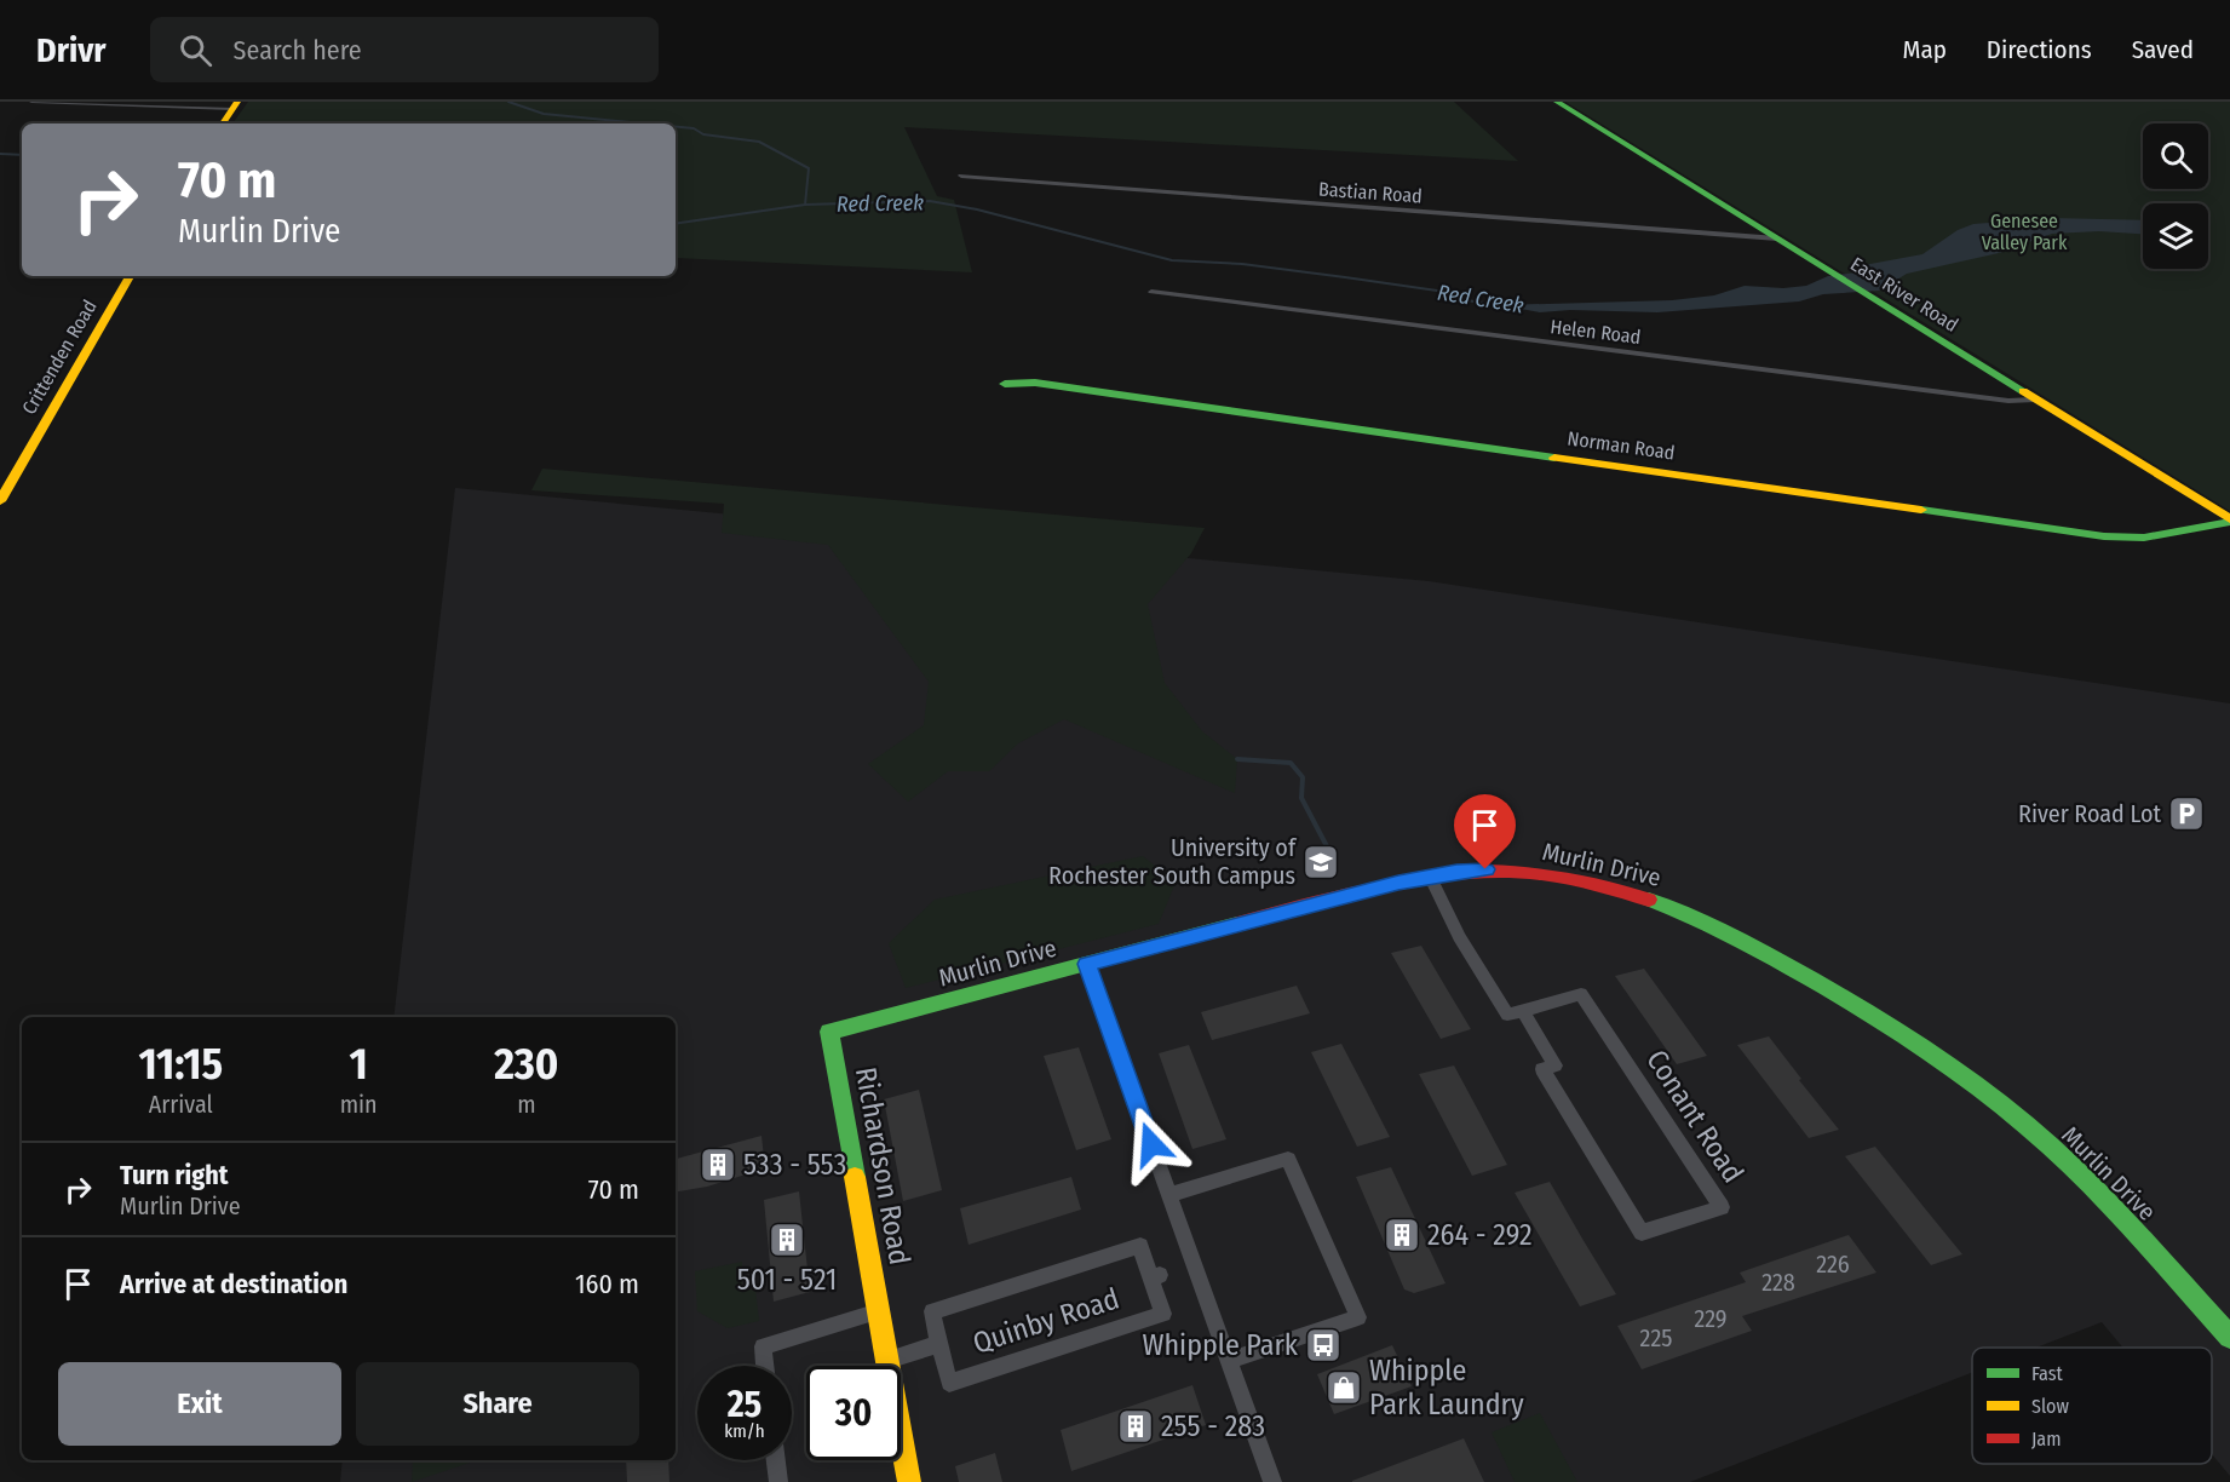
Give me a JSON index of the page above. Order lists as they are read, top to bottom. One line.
{"streets":{"street":["Bastian Road","East River Road","Helen Road","Crittenden Road","Norman Road","Murlin Drive","Conant Road","Richardson Road","Quinby Road"]},"crossings":[["Bastian Road","East River Road"],["East River Road","Helen Road"],["East River Road","Norman Road"],["Murlin Drive","Richardson Road"],["Richardson Road","Quinby Road"]],"water":["Red Creek"],"parks":["Genesee Valley Park"],"places":{"parking":["River Road Lot"],"school or university":["University of Rochester South Campus"],"building":["533 - 553","264 - 292","501 - 521","255 - 283"],"bus stop":["Whipple Park"],"shop":["Whipple Park Laundry"]},"house_numbers":["226","228","229","225"],"legend":["Fast","Slow","Jam"],"page":{"header":"Drivr","search":"Search here","nav":["Map","Directions","Saved"],"turn":["70 m","Murlin Drive"],"eta":["11:15","Arrival","1","min","230","m"],"list":[{"name":"Turn right","note":"Murlin Drive","value":"70 m"},{"name":"Arrive at destination","value":"160 m"}],"buttons":["Exit","Share"],"speed":"25 km/h","limit":"30"}}
